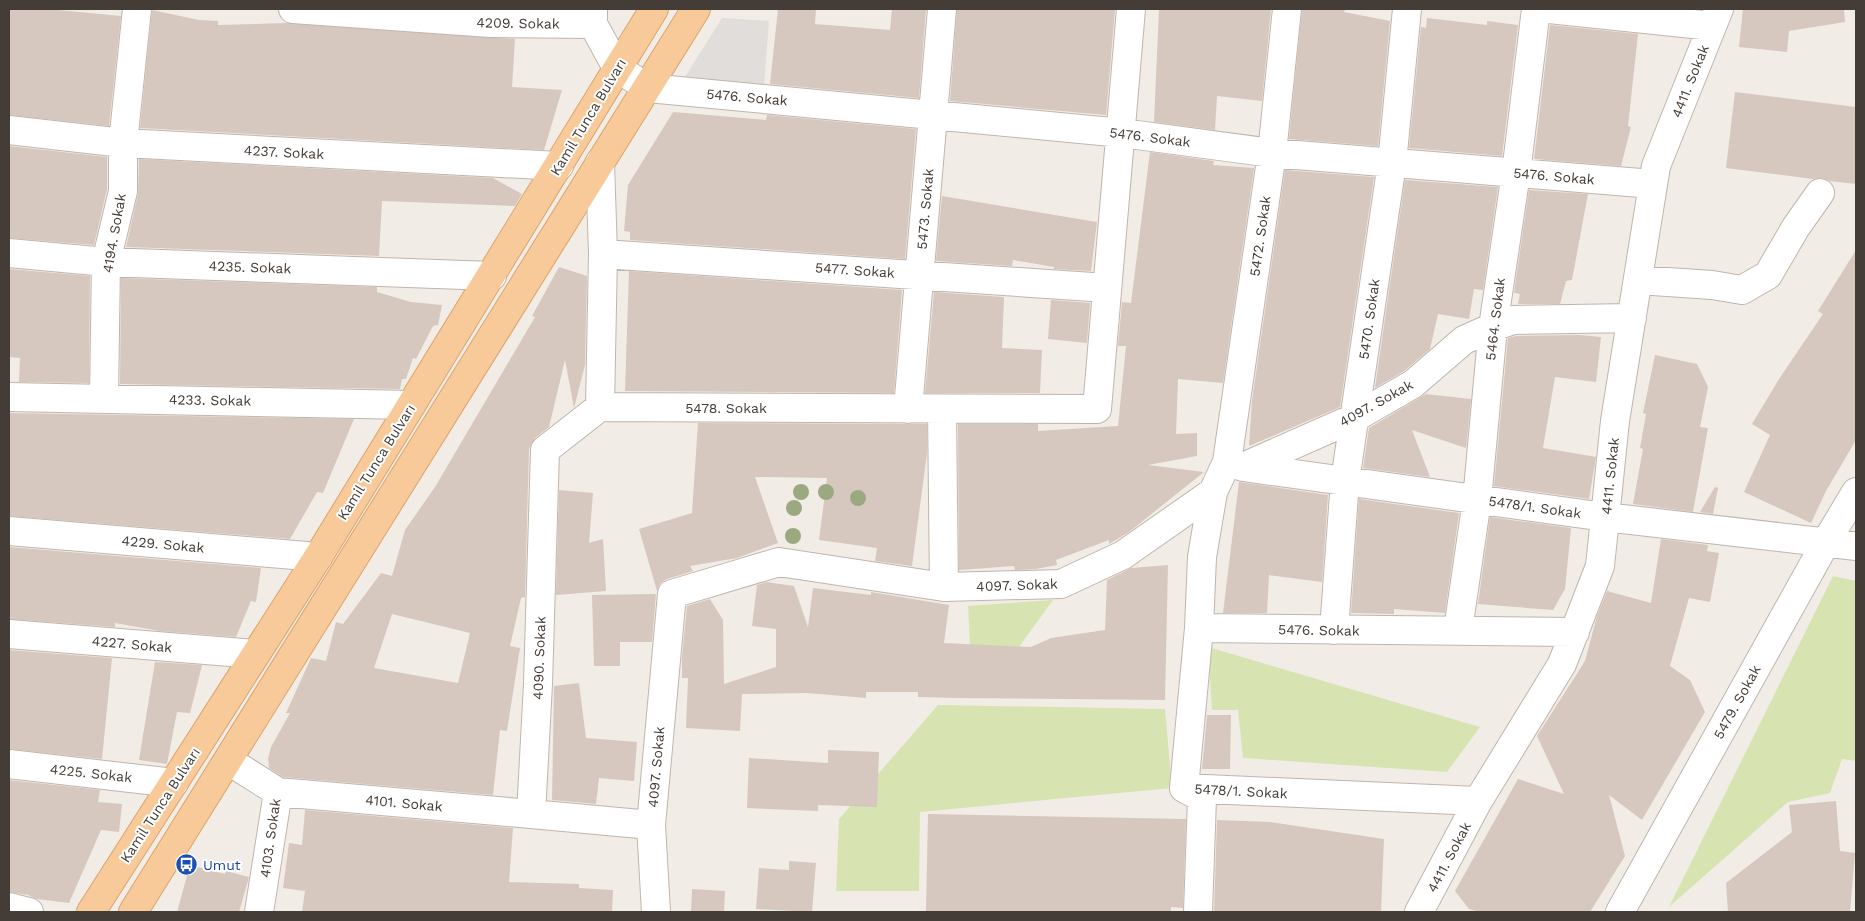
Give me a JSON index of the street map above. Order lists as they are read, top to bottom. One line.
{"streets":{"main road":["Kamil Tunca Bulvarı"],"street":["4209. Sokak","4411. Sokak","5476. Sokak","4237. Sokak","5473. Sokak","4194. Sokak","5472. Sokak","4235. Sokak","5477. Sokak","5470. Sokak","5464. Sokak","4233. Sokak","4097. Sokak","5478. Sokak","5478/1. Sokak","4229. Sokak","4227. Sokak","4090. Sokak","5479. Sokak","4225. Sokak","4101. Sokak","4103. Sokak"]},"crossings":[["4411. Sokak","5476. Sokak"],["4411. Sokak","4097. Sokak"],["4411. Sokak","5478/1. Sokak"],["5476. Sokak","5473. Sokak"],["5476. Sokak","5472. Sokak"],["5476. Sokak","5470. Sokak"],["5476. Sokak","5464. Sokak"],["Kamil Tunca Bulvarı","4237. Sokak"],["Kamil Tunca Bulvarı","4235. Sokak"],["Kamil Tunca Bulvarı","4233. Sokak"],["Kamil Tunca Bulvarı","4229. Sokak"],["Kamil Tunca Bulvarı","4227. Sokak"],["Kamil Tunca Bulvarı","4225. Sokak"],["4237. Sokak","4194. Sokak"],["5473. Sokak","5477. Sokak"],["5473. Sokak","5478. Sokak"],["4194. Sokak","4235. Sokak"],["4194. Sokak","4233. Sokak"],["5472. Sokak","4097. Sokak"],["5472. Sokak","5478/1. Sokak"],["5477. Sokak","5478. Sokak"],["5470. Sokak","4097. Sokak"],["5470. Sokak","5478/1. Sokak"],["5464. Sokak","4097. Sokak"],["5464. Sokak","5478/1. Sokak"],["4097. Sokak","5478/1. Sokak"],["5478. Sokak","4090. Sokak"],["5478/1. Sokak","5479. Sokak"],["4090. Sokak","4101. Sokak"],["4101. Sokak","4103. Sokak"]],"places":{"bus stop":["Umut"]}}
